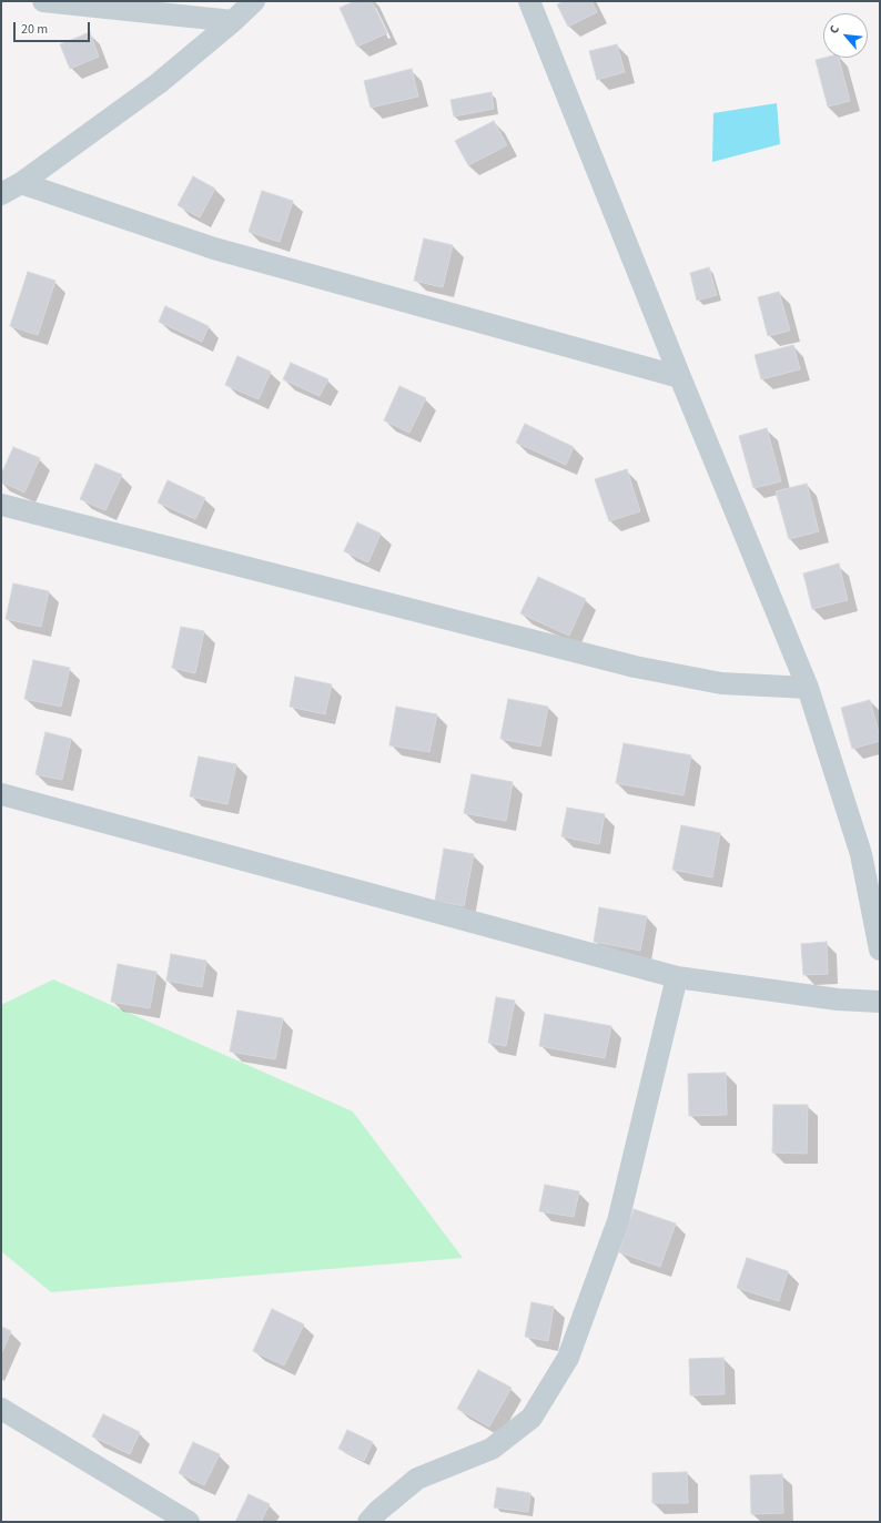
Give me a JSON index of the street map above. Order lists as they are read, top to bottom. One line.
{"scale_bar":"20 m","north":"top left"}
